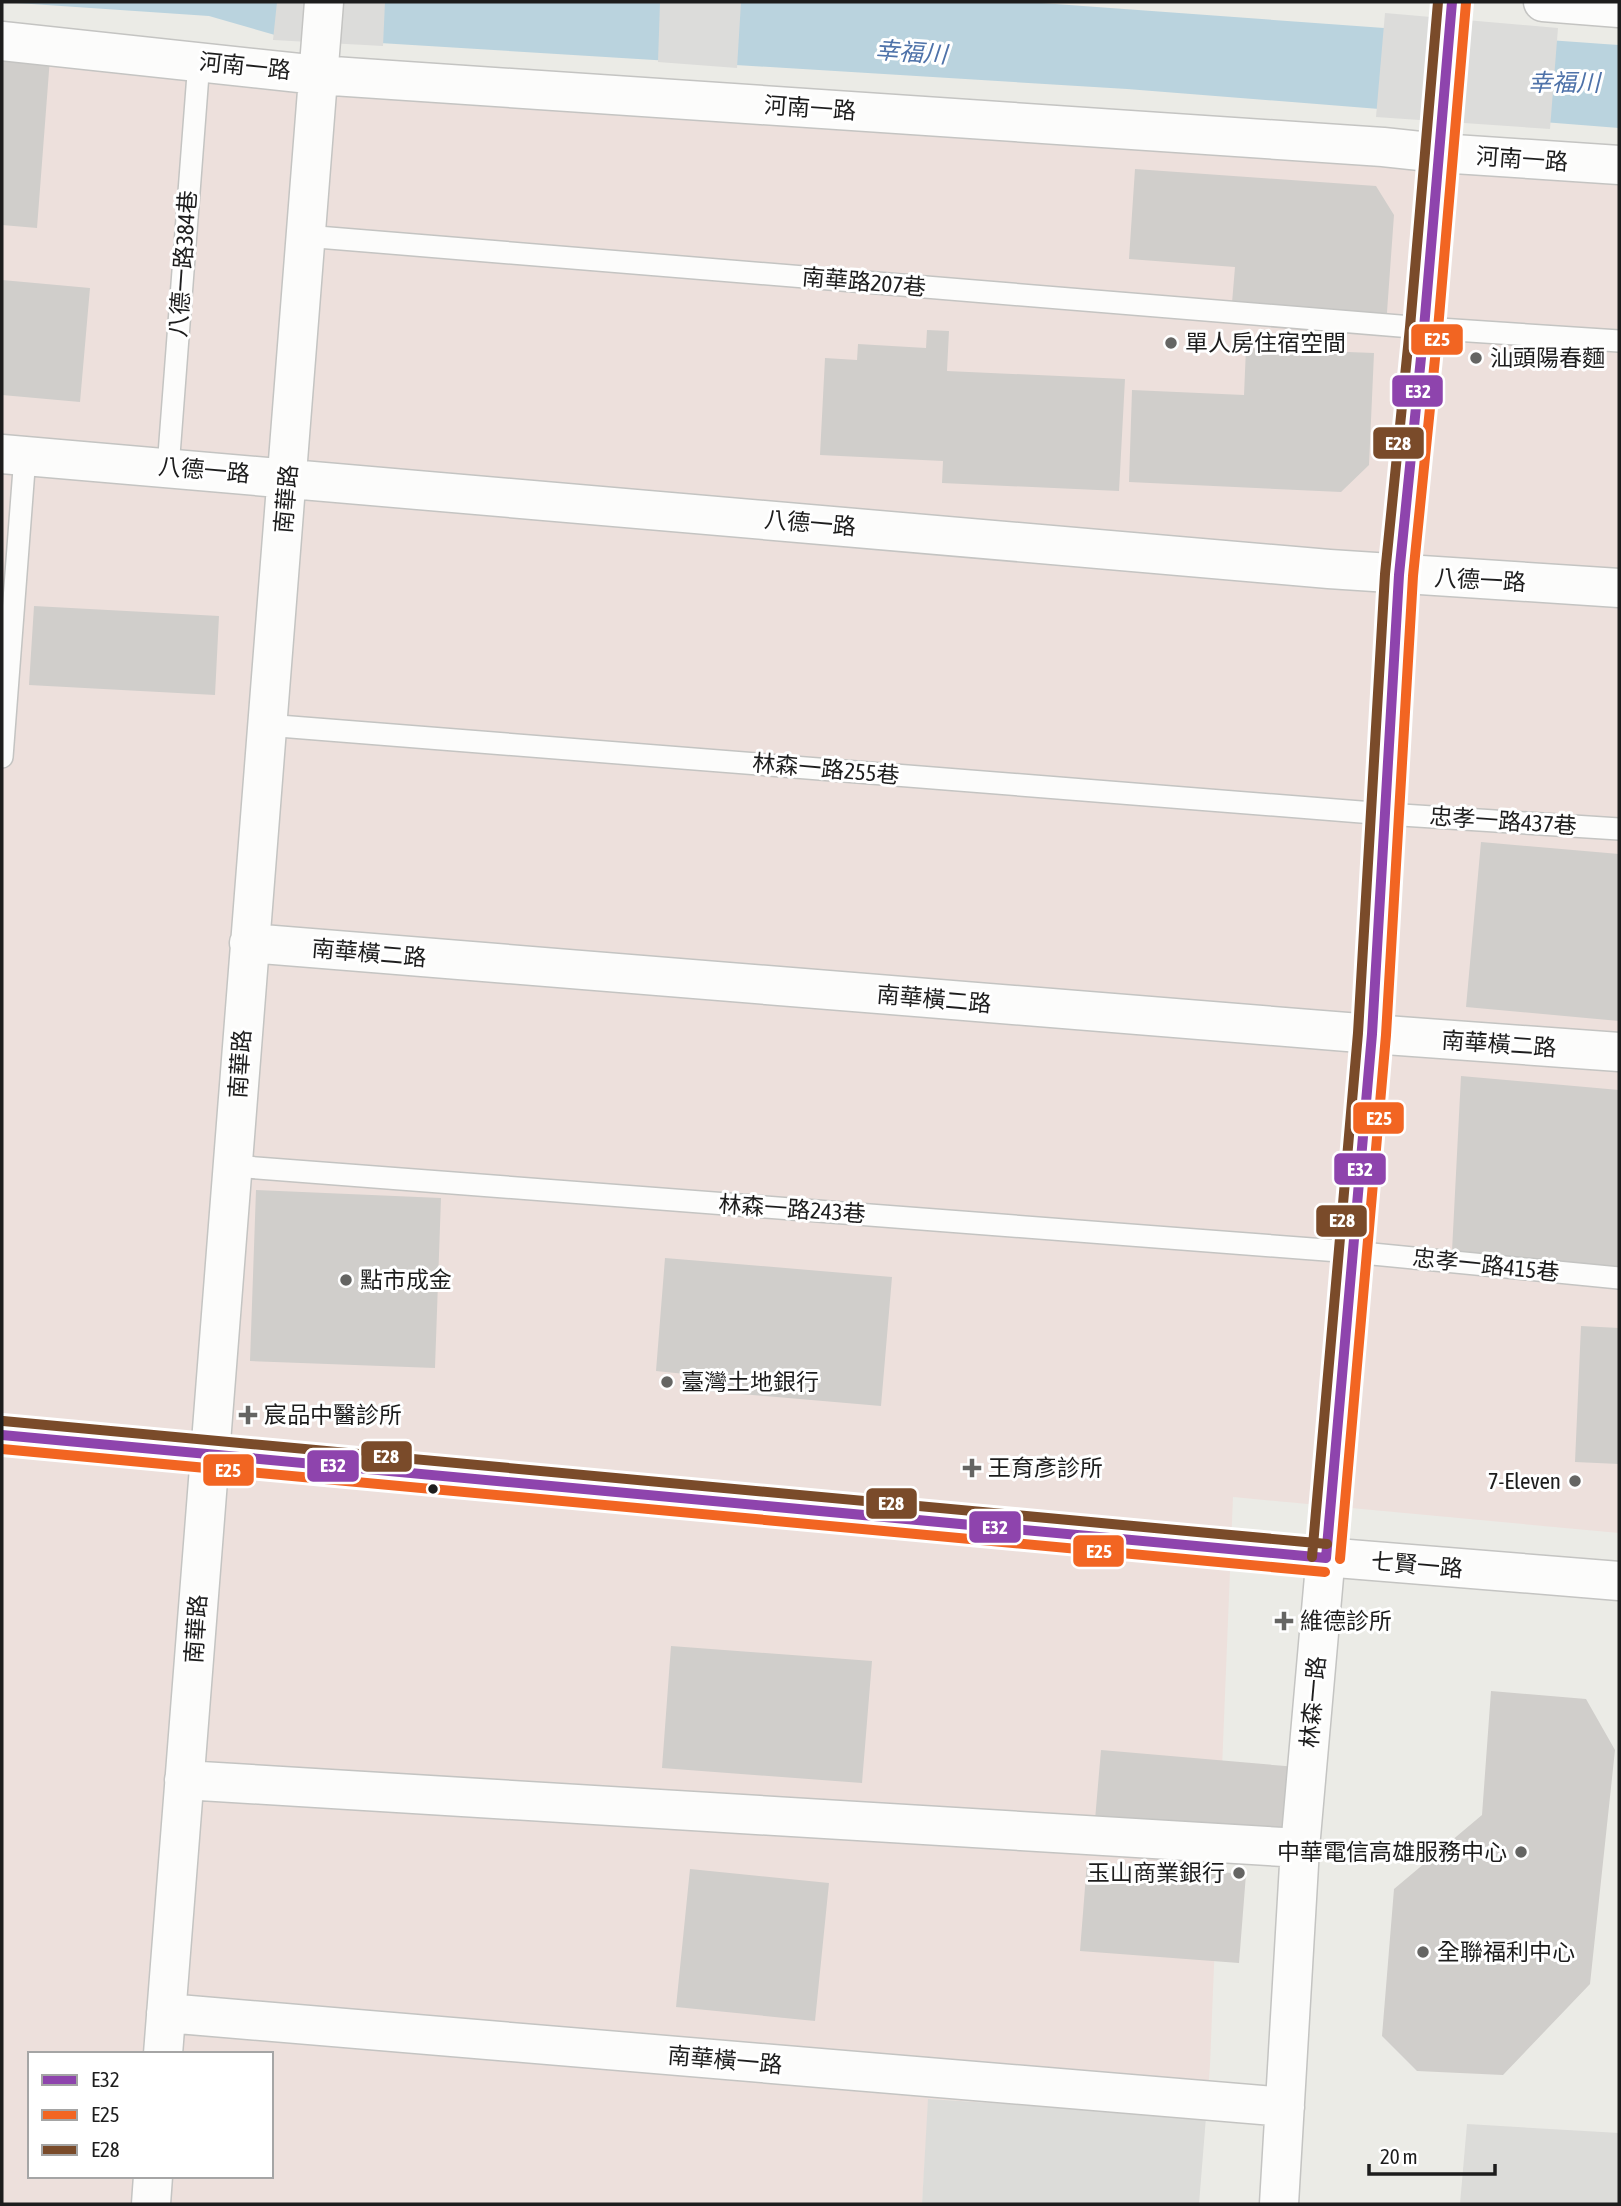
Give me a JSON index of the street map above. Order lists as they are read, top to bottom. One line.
{"streets":{"street":["河南一路","八德一路","南華路","南華橫二路","七賢一路","林森一路","南華橫一路"],"lane":["八德一路384巷","南華路207巷","林森一路255巷","忠孝一路437巷","林森一路243巷","忠孝一路415巷"]},"crossings":[["河南一路","八德一路384巷"],["河南一路","南華路"],["河南一路","林森一路"],["八德一路384巷","八德一路"],["南華路207巷","南華路"],["南華路207巷","林森一路"],["八德一路","南華路"],["八德一路","林森一路"],["南華路","林森一路255巷"],["南華路","南華橫二路"],["南華路","林森一路243巷"],["南華路","七賢一路"],["南華路","南華橫一路"],["林森一路255巷","忠孝一路437巷"],["林森一路255巷","林森一路"],["忠孝一路437巷","林森一路"],["南華橫二路","林森一路"],["林森一路243巷","忠孝一路415巷"],["林森一路243巷","林森一路"],["忠孝一路415巷","林森一路"],["七賢一路","林森一路"],["林森一路","南華橫一路"]],"water":["幸福川"],"places":{"other":["單人房住宿空間","汕頭陽春麵","點市成金","臺灣土地銀行","7-Eleven","中華電信高雄服務中心","玉山商業銀行","全聯福利中心"],"health":["宸品中醫診所","王育彥診所","維德診所"]},"lines":["transit line E32","transit line E28","transit line E25"],"legend":["E32","E25","E28"],"scale_bar":"20 m"}
